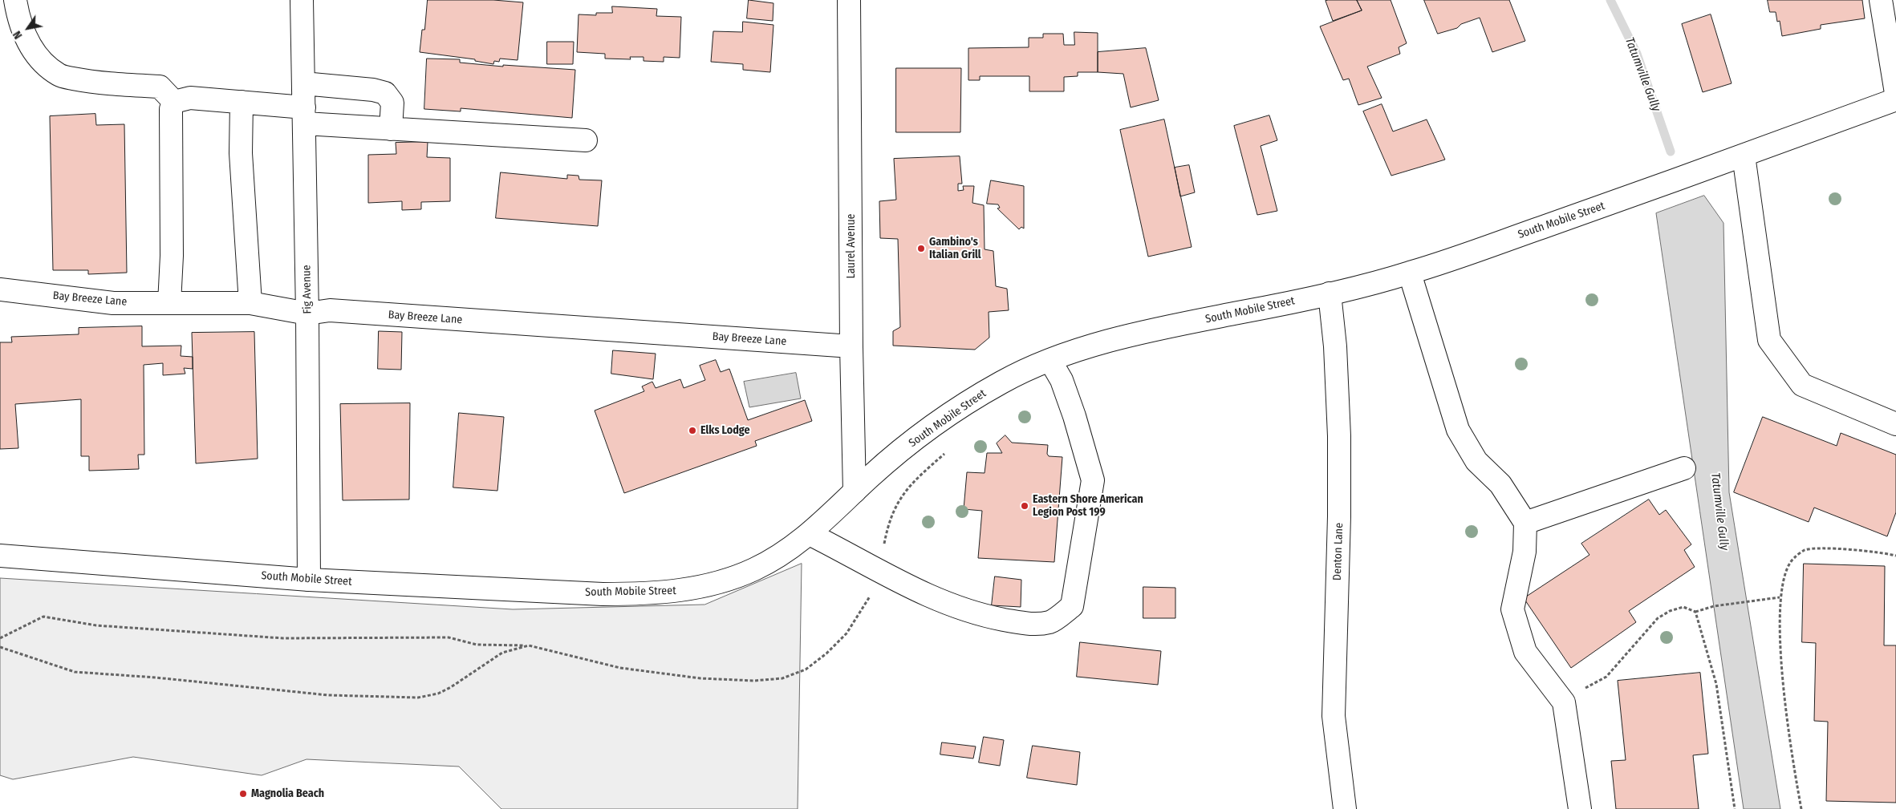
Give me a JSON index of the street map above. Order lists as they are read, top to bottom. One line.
{"streets":{"street":["South Mobile Street","Laurel Avenue","Fig Avenue","Bay Breeze Lane","Denton Lane"]},"crossings":[["South Mobile Street","Laurel Avenue"],["South Mobile Street","Fig Avenue"],["South Mobile Street","Denton Lane"],["Laurel Avenue","Bay Breeze Lane"],["Fig Avenue","Bay Breeze Lane"]],"water":["Tatumville Gully"],"places":["Gambino's Italian Grill","Elks Lodge","Eastern Shore American Legion Post 199","Magnolia Beach"],"north":"bottom left"}
